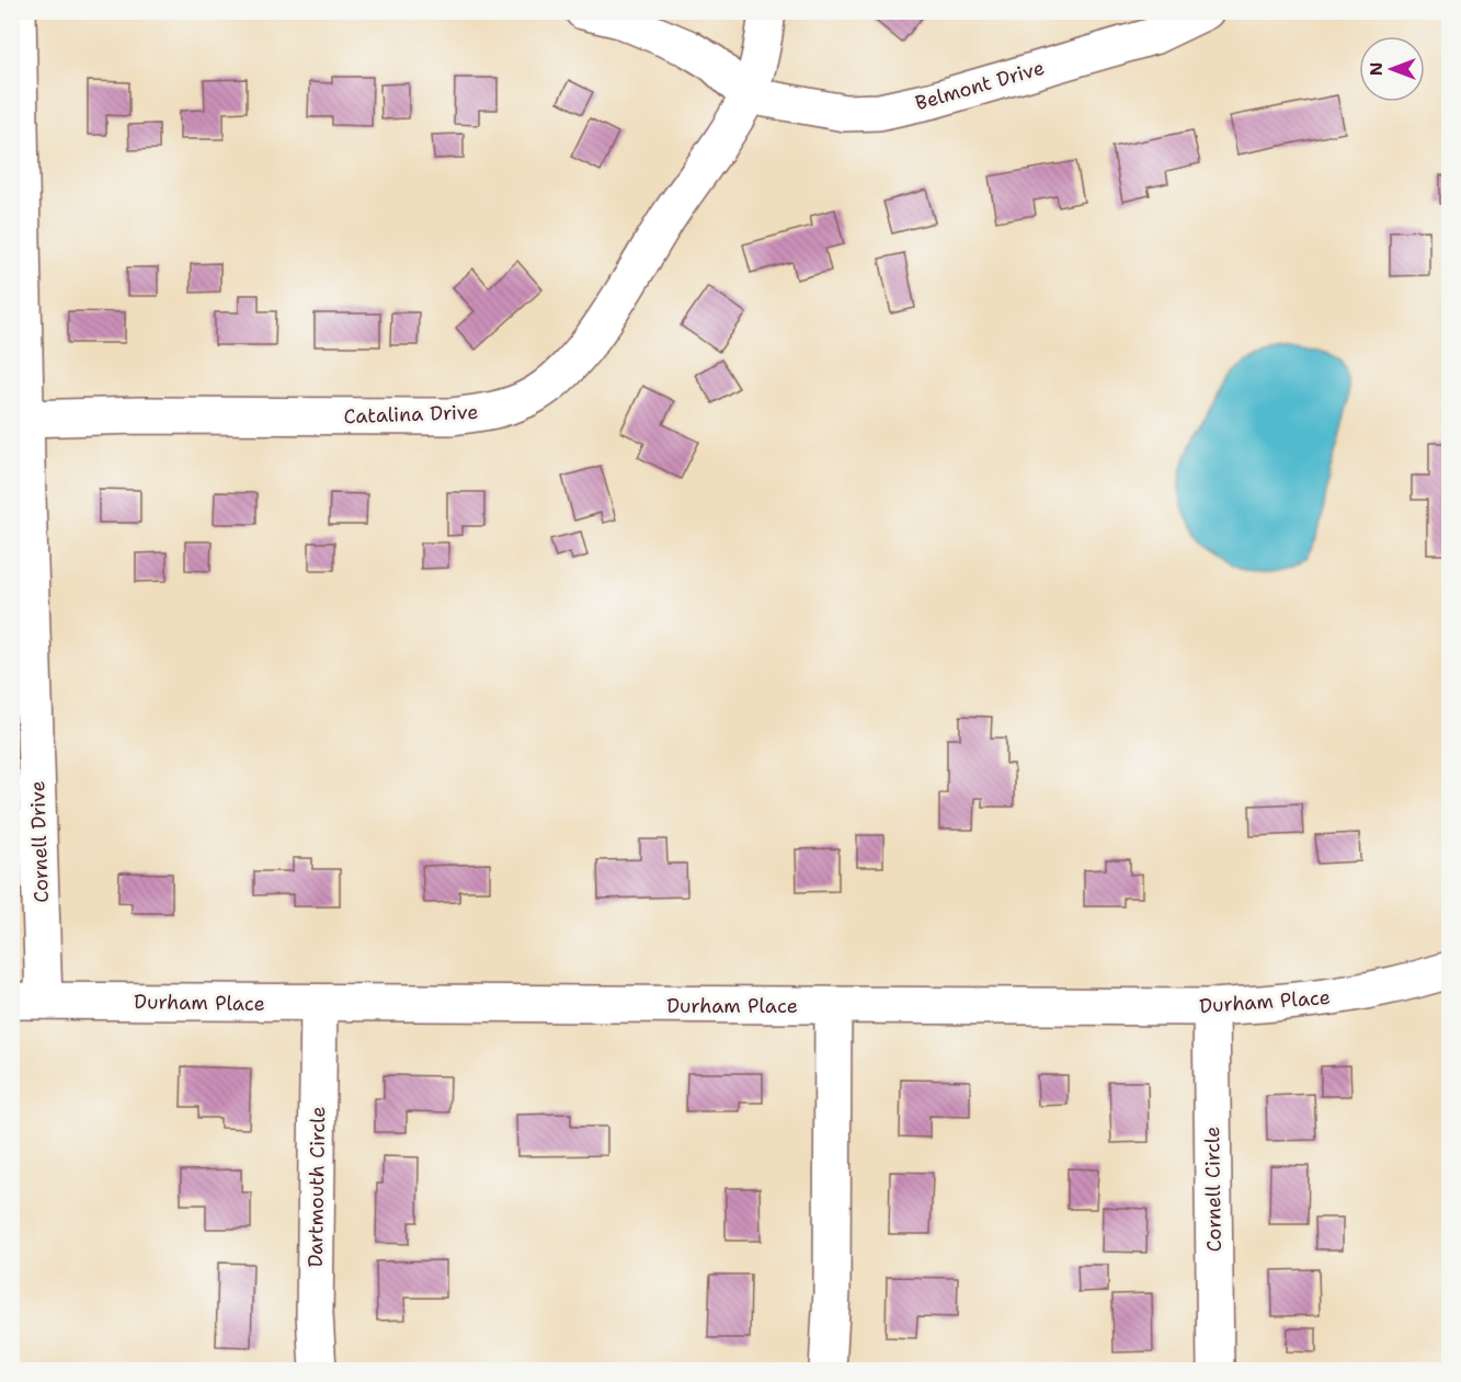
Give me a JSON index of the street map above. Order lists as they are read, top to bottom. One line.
{"streets":{"street":["Belmont Drive","Catalina Drive","Cornell Drive","Durham Place","Dartmouth Circle","Cornell Circle"]},"crossings":[["Belmont Drive","Catalina Drive"],["Catalina Drive","Cornell Drive"],["Cornell Drive","Durham Place"],["Durham Place","Dartmouth Circle"],["Durham Place","Cornell Circle"]],"north":"left"}
